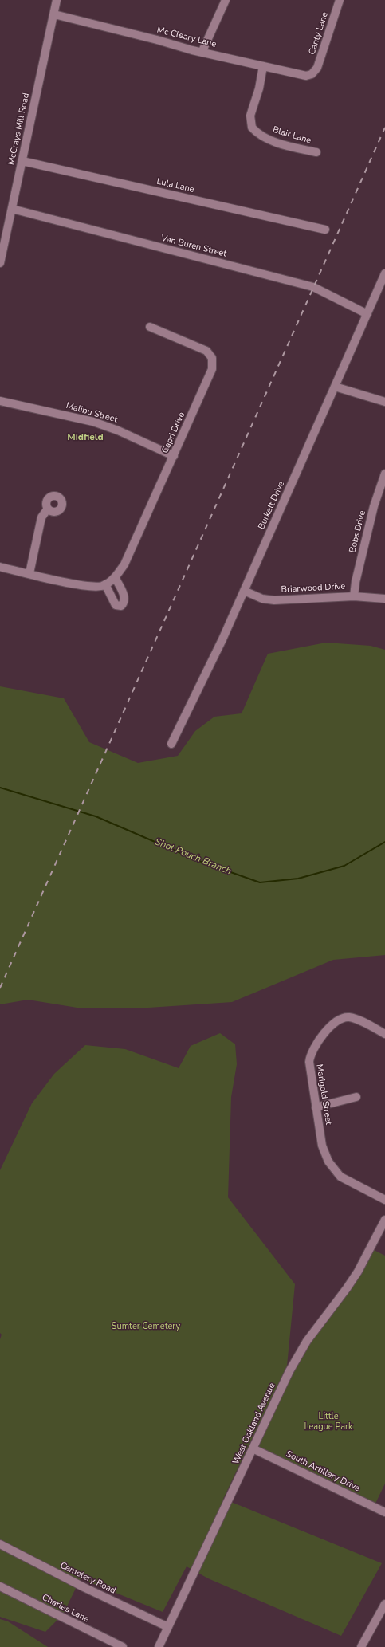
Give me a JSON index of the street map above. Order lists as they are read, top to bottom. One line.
{"streets":{"street":["Canty Lane","Mc Cleary Lane","McCrays Mill Road","Blair Lane","Lula Lane","Van Buren Street","Malibu Street","Capri Drive","Burkett Drive","Bobs Drive","Briarwood Drive","Marigold Street","West Oakland Avenue","South Artillery Drive","Cemetery Road","Charles Lane"]},"crossings":[["Canty Lane","Mc Cleary Lane"],["Mc Cleary Lane","McCrays Mill Road"],["Mc Cleary Lane","Blair Lane"],["McCrays Mill Road","Lula Lane"],["McCrays Mill Road","Van Buren Street"],["Van Buren Street","Burkett Drive"],["Malibu Street","Capri Drive"],["Burkett Drive","Briarwood Drive"],["Bobs Drive","Briarwood Drive"],["West Oakland Avenue","South Artillery Drive"],["West Oakland Avenue","Cemetery Road"]],"districts":["Midfield"],"water":["Shot Pouch Branch"],"parks":["Sumter Cemetery","Little League Park"]}
